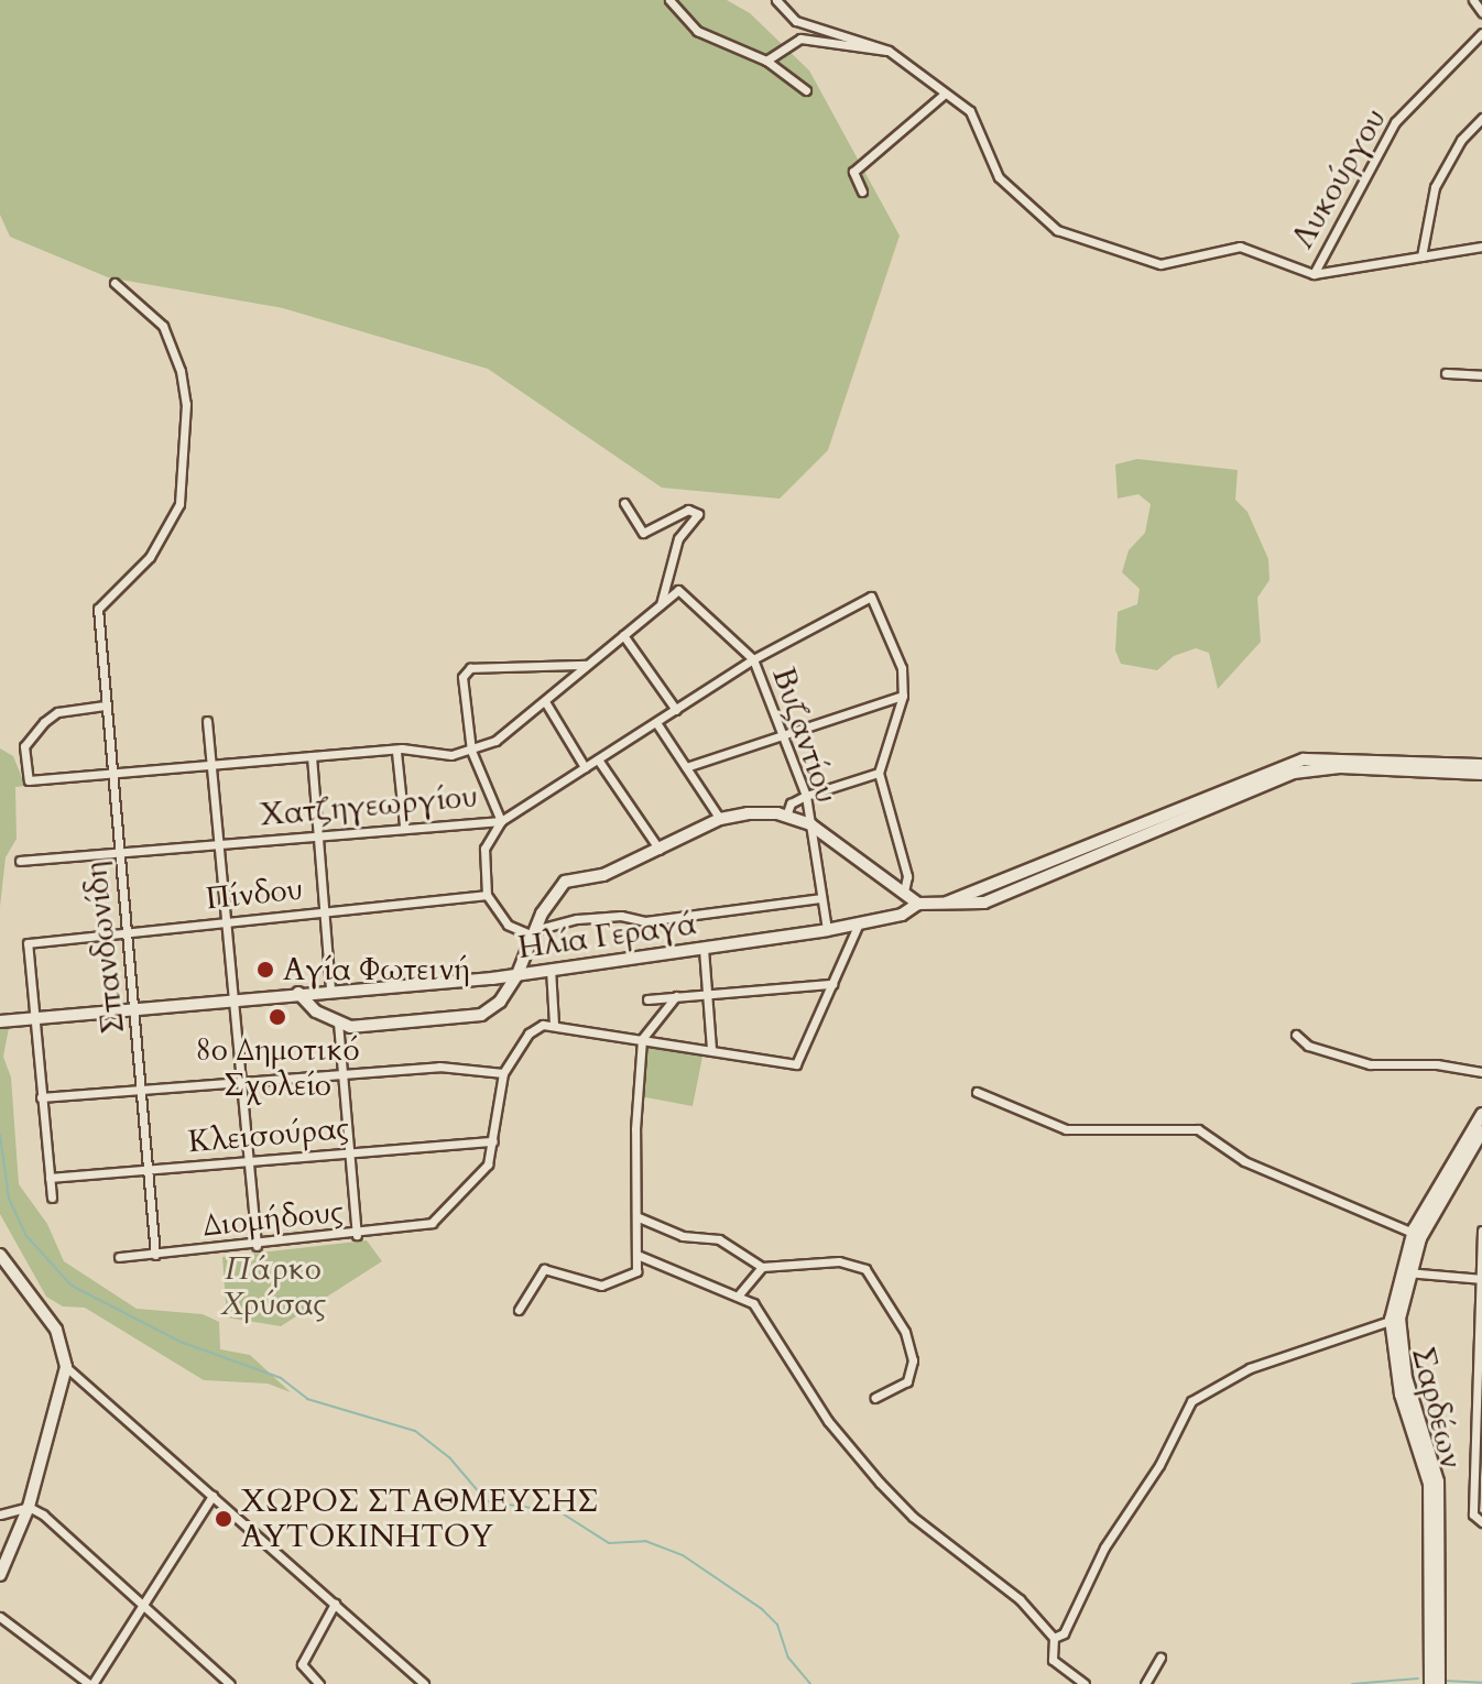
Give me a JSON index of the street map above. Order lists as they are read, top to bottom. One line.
{"streets":{"street":["Λυκούργου","Βυζαντίου","Χατζηγεωργίου","Πίνδου","Ηλία Γεραγά","Σπανδωνίδη","Κλεισούρας","Διομήδους","Σαρδέων"]},"crossings":[["Βυζαντίου","Χατζηγεωργίου"],["Βυζαντίου","Ηλία Γεραγά"],["Χατζηγεωργίου","Σπανδωνίδη"],["Πίνδου","Ηλία Γεραγά"],["Πίνδου","Σπανδωνίδη"],["Ηλία Γεραγά","Σπανδωνίδη"],["Σπανδωνίδη","Κλεισούρας"],["Σπανδωνίδη","Διομήδους"],["Κλεισούρας","Διομήδους"]],"parks":["Πάρκο Χρύσας"],"places":["Αγία Φωτεινή","8ο Δημοτικό Σχολείο","ΧΩΡΟΣ ΣΤΑΘΜΕΥΣΗΣ ΑΥΤΟΚΙΝΗΤΟΥ"]}
